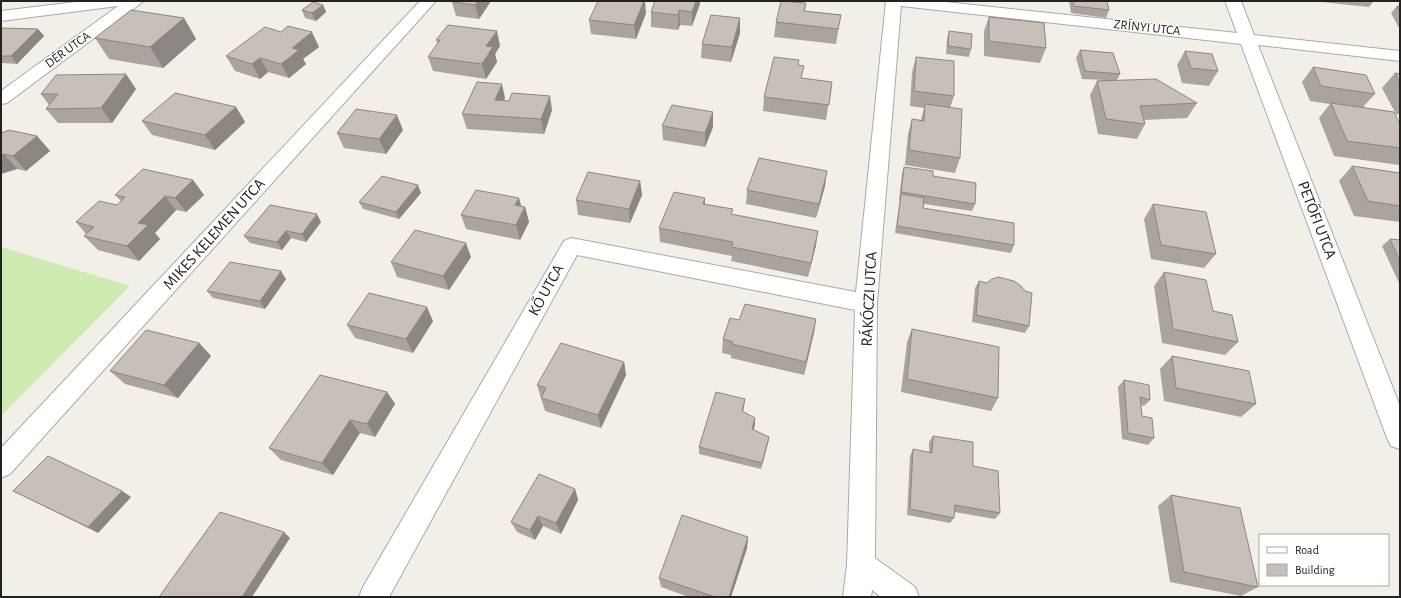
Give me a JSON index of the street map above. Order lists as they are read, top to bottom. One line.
{"streets":{"street":["ZRÍNYI UTCA","DÉR UTCA","PETŐFI UTCA","MIKES KELEMEN UTCA","KŐ UTCA","RÁKÓCZI UTCA"]},"crossings":[["ZRÍNYI UTCA","PETŐFI UTCA"],["ZRÍNYI UTCA","RÁKÓCZI UTCA"],["KŐ UTCA","RÁKÓCZI UTCA"]],"legend":["Road","Building"]}
